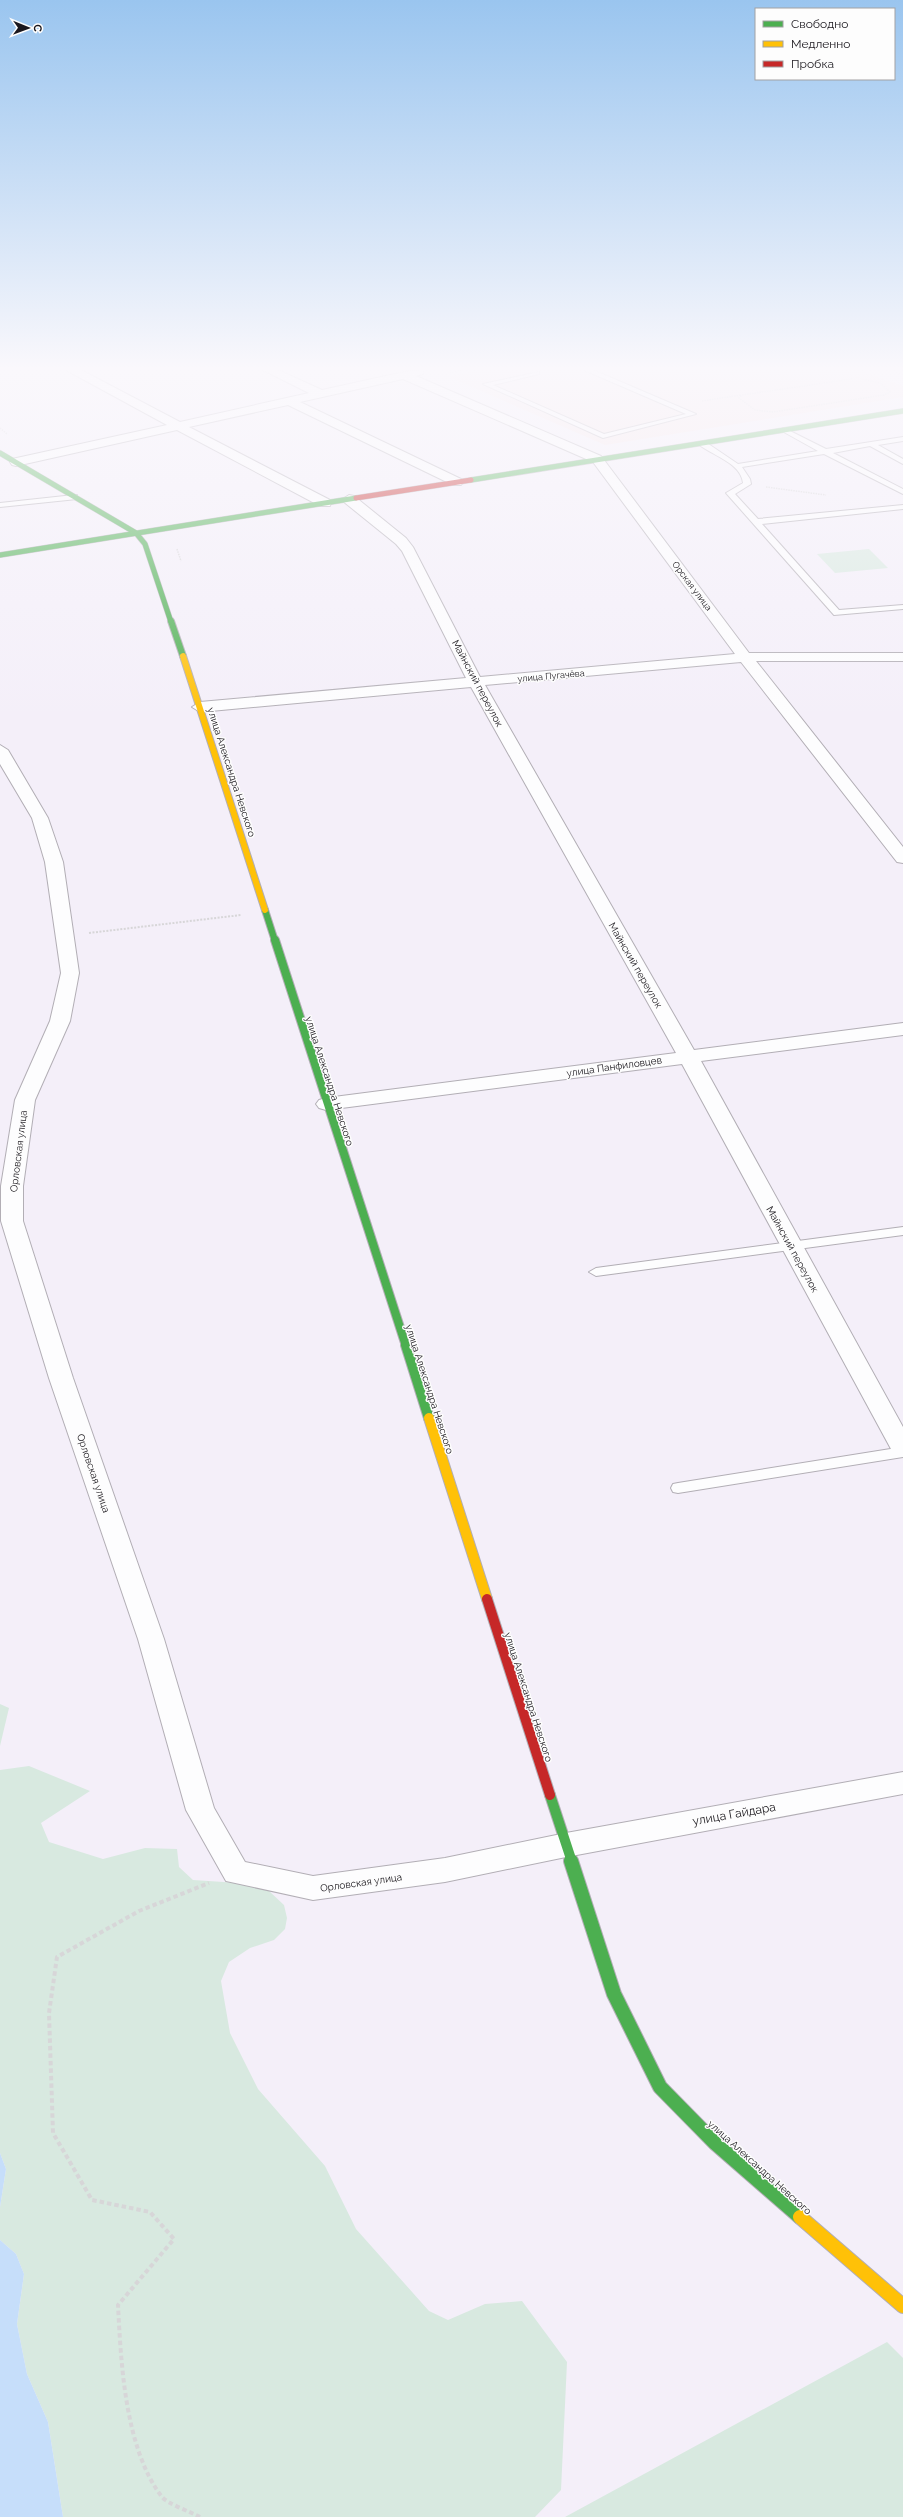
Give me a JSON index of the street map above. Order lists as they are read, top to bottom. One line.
{"streets":{"street":["Орская улица","улица Пугачёва","Майнский переулок","улица Александра Невского","улица Панфиловцев","Орловская улица","улица Гайдара"]},"crossings":[["Орская улица","улица Пугачёва"],["улица Пугачёва","Майнский переулок"],["улица Пугачёва","улица Александра Невского"],["Майнский переулок","улица Панфиловцев"],["улица Александра Невского","улица Панфиловцев"],["улица Александра Невского","Орловская улица"],["улица Александра Невского","улица Гайдара"],["Орловская улица","улица Гайдара"]],"legend":["Свободно","Медленно","Пробка"],"north":"right"}
